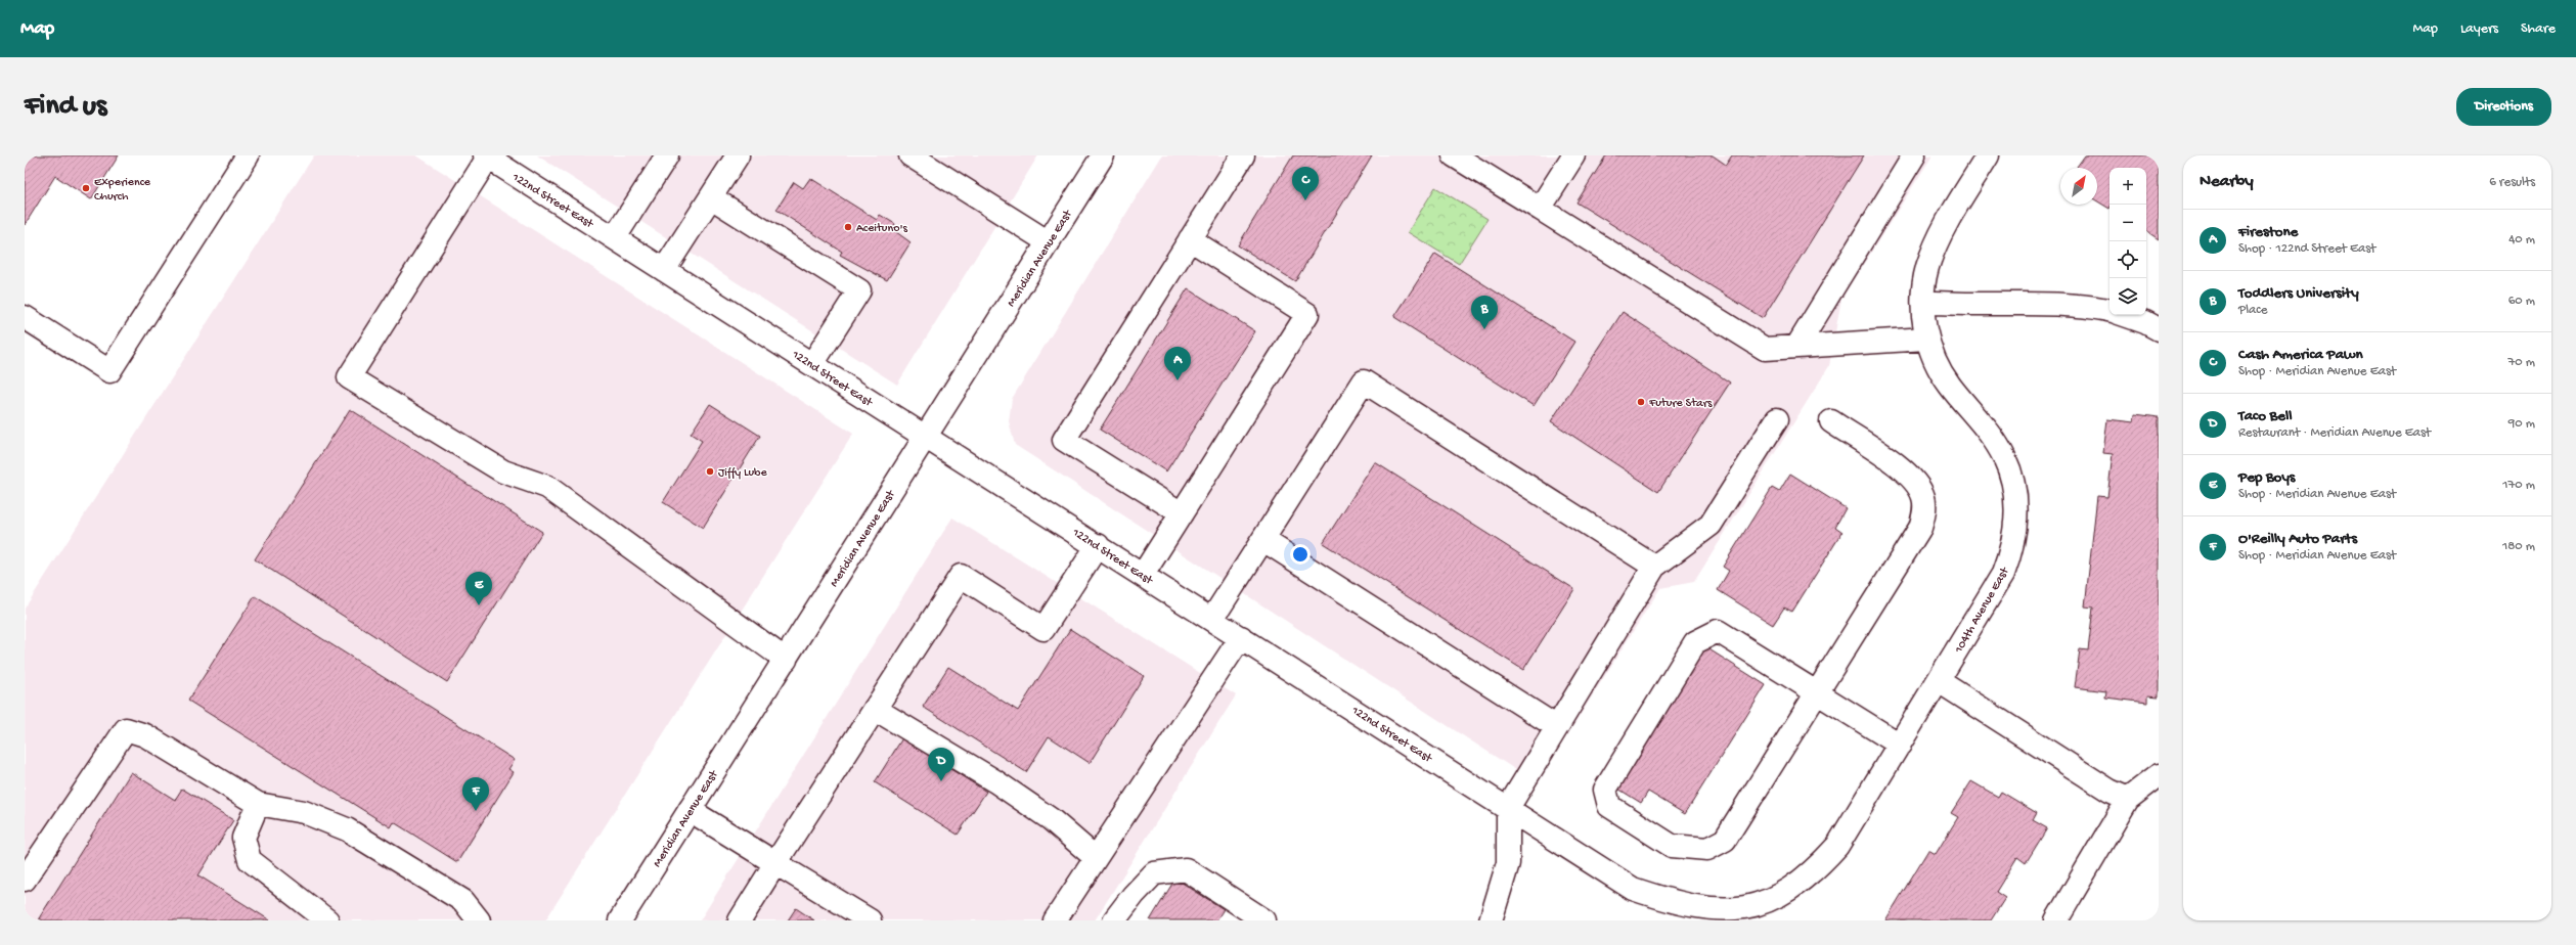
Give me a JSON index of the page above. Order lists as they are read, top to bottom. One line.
{"streets":{"street":["122nd Street East","Meridian Avenue East","104th Avenue East"]},"crossings":[["122nd Street East","Meridian Avenue East"],["122nd Street East","104th Avenue East"]],"places":["Experience Church","Aceituno's","Future Stars","Jiffy Lube"],"north":"top right","page":{"header":"Map","nav":["Map","Layers","Share"],"buttons":"Directions","title":"Find us","heading":["Nearby","6 results"],"pins":["C","B","A","E","D","F"],"map_buttons":["+","−"],"list":[{"mark":"A","name":"Firestone","note":"Shop · 122nd Street East","value":"40 m"},{"mark":"B","name":"Toddlers University","note":"Place","value":"60 m"},{"mark":"C","name":"Cash America Pawn","note":"Shop · Meridian Avenue East","value":"70 m"},{"mark":"D","name":"Taco Bell","note":"Restaurant · Meridian Avenue East","value":"90 m"},{"mark":"E","name":"Pep Boys","note":"Shop · Meridian Avenue East","value":"170 m"},{"mark":"F","name":"O'Reilly Auto Parts","note":"Shop · Meridian Avenue East","value":"180 m"}]}}
